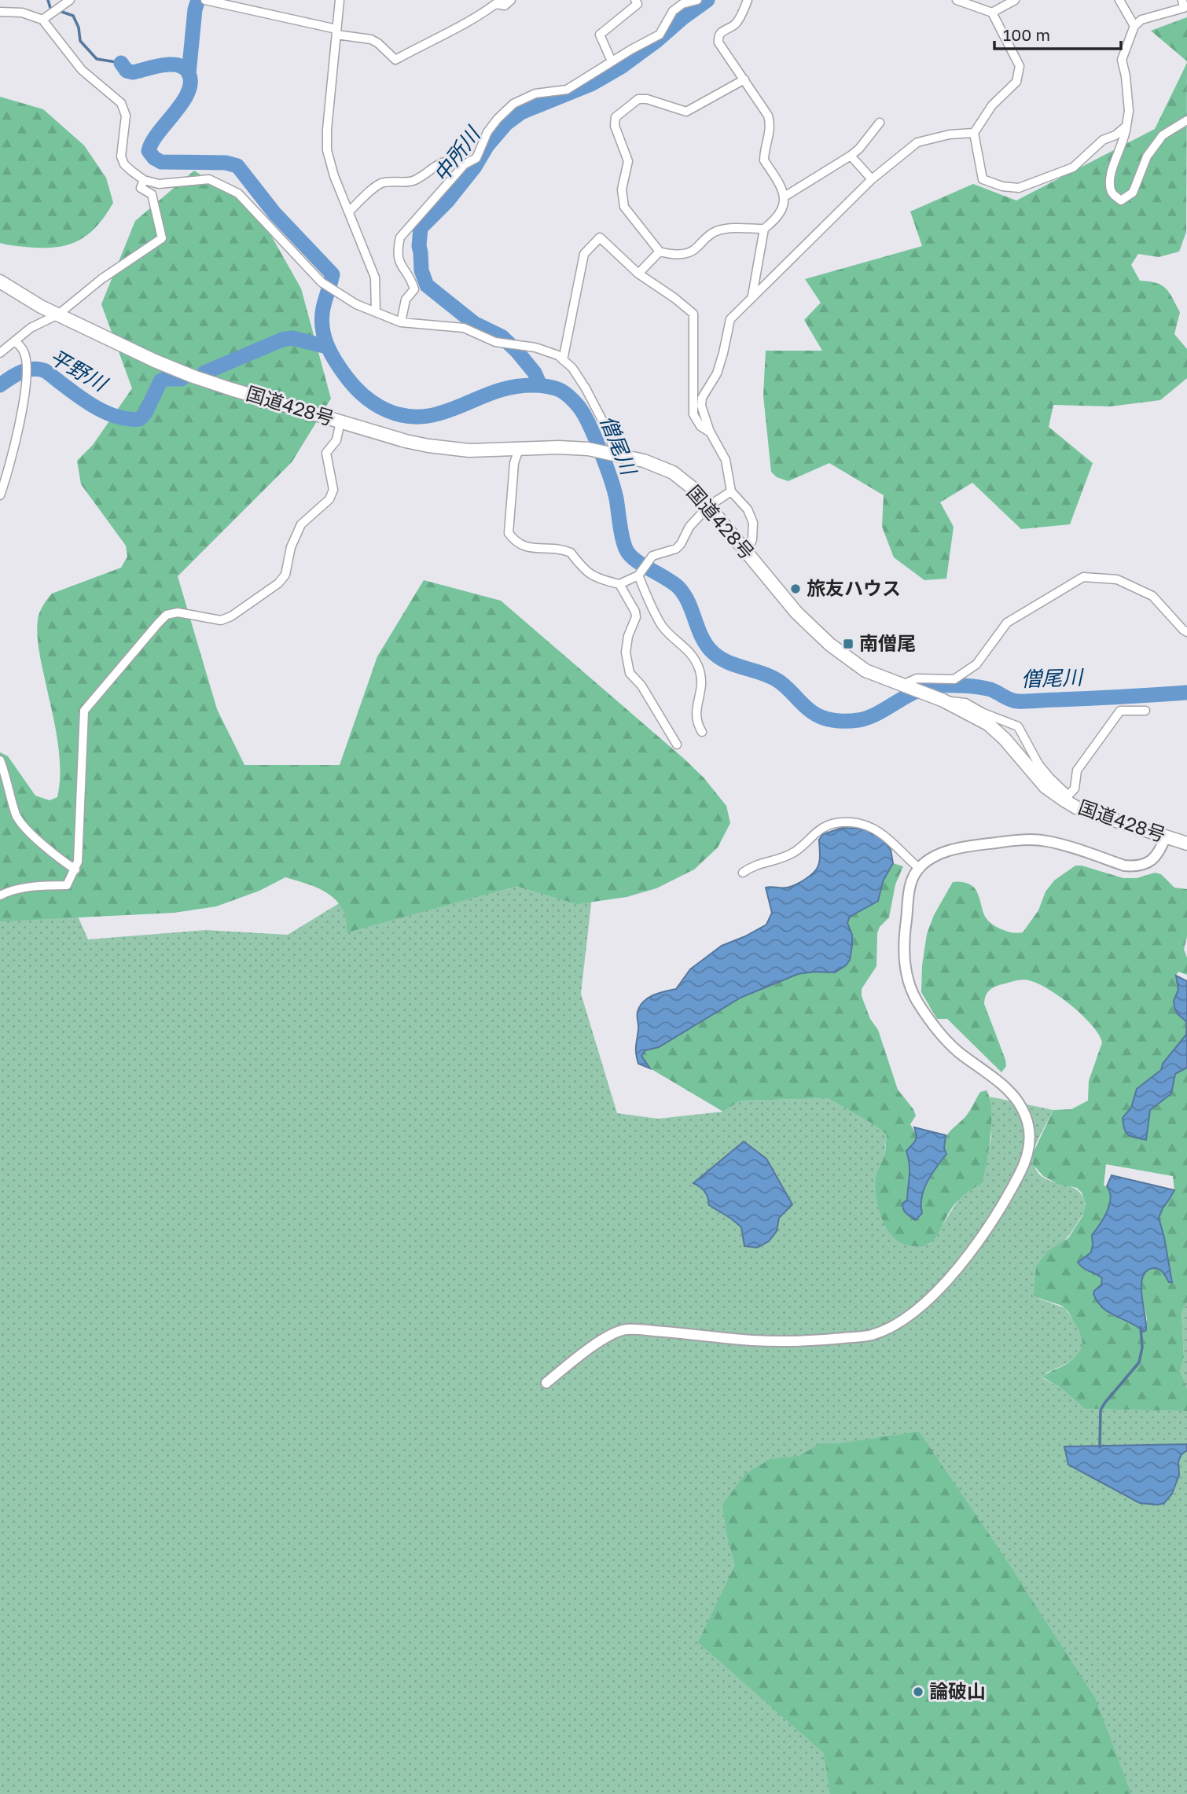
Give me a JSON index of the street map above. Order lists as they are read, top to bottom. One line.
{"streets":{"highway":["国道428号"]},"water":["中所川","平野川","僧尾川"],"places":{"other":["旅友ハウス","論破山"],"transit":["南僧尾"]},"scale_bar":"100 m"}
